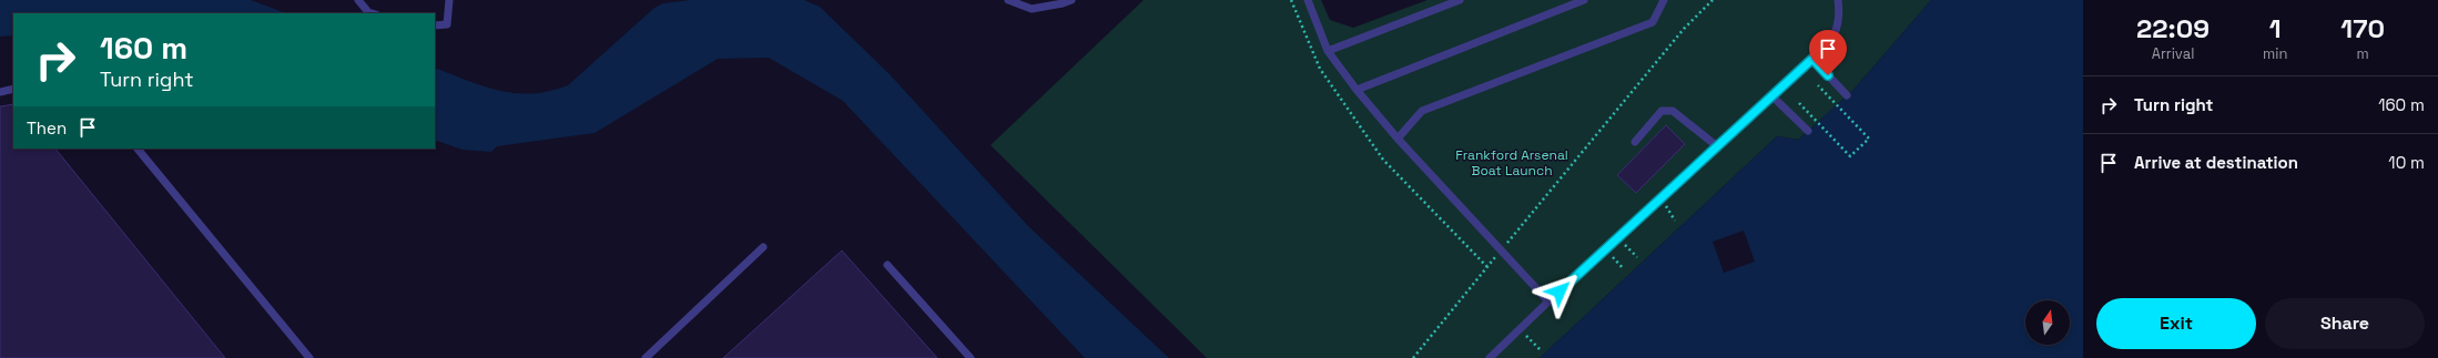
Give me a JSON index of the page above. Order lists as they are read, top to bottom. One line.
{"parks":["Frankford Arsenal Boat Launch"],"north":"top","page":{"eta":["22:09","Arrival","1","min","170","m"],"turn":["160 m","Turn right"],"list":[{"name":"Turn right","value":"160 m"},{"name":"Arrive at destination","value":"10 m"}],"then":"Then","buttons":["Exit","Share"]}}
